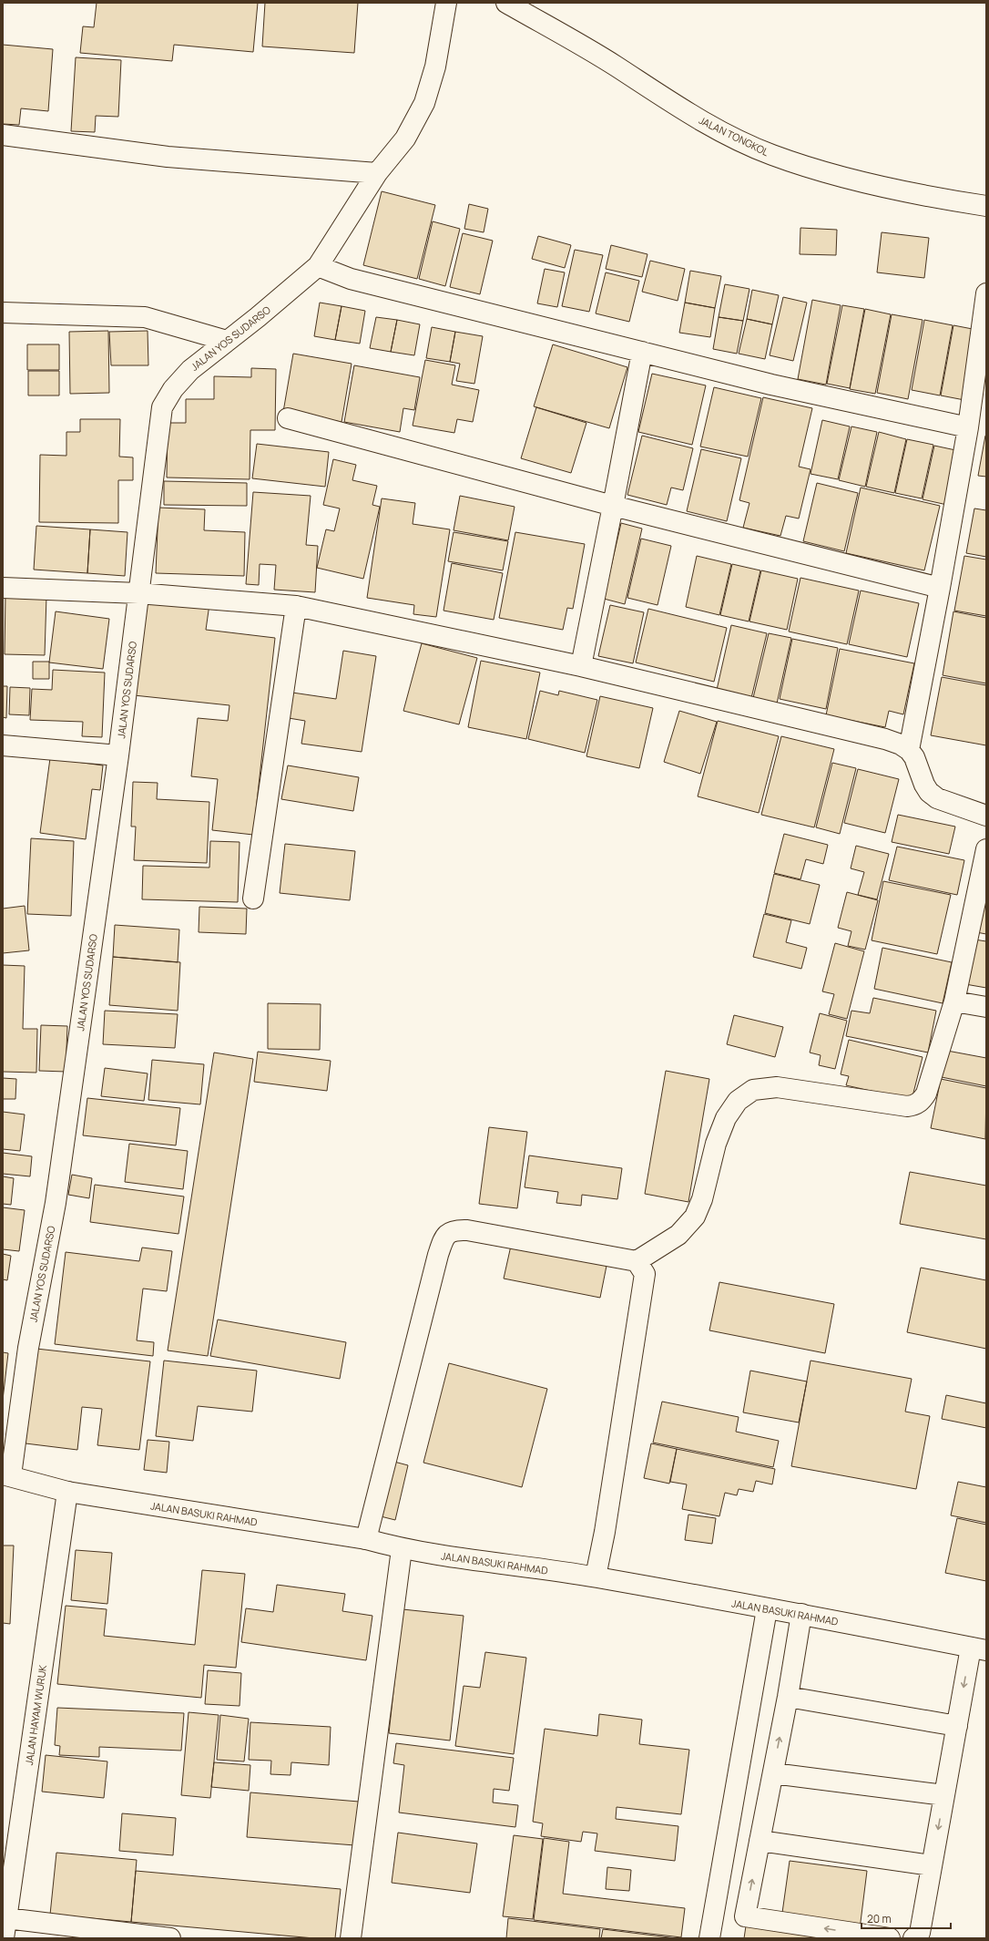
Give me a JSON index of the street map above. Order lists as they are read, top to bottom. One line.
{"streets":{"main road":["JALAN TONGKOL","JALAN YOS SUDARSO","JALAN BASUKI RAHMAD","JALAN HAYAM WURUK"]},"crossings":[["JALAN YOS SUDARSO","JALAN BASUKI RAHMAD"],["JALAN BASUKI RAHMAD","JALAN HAYAM WURUK"]],"scale_bar":"20 m"}
